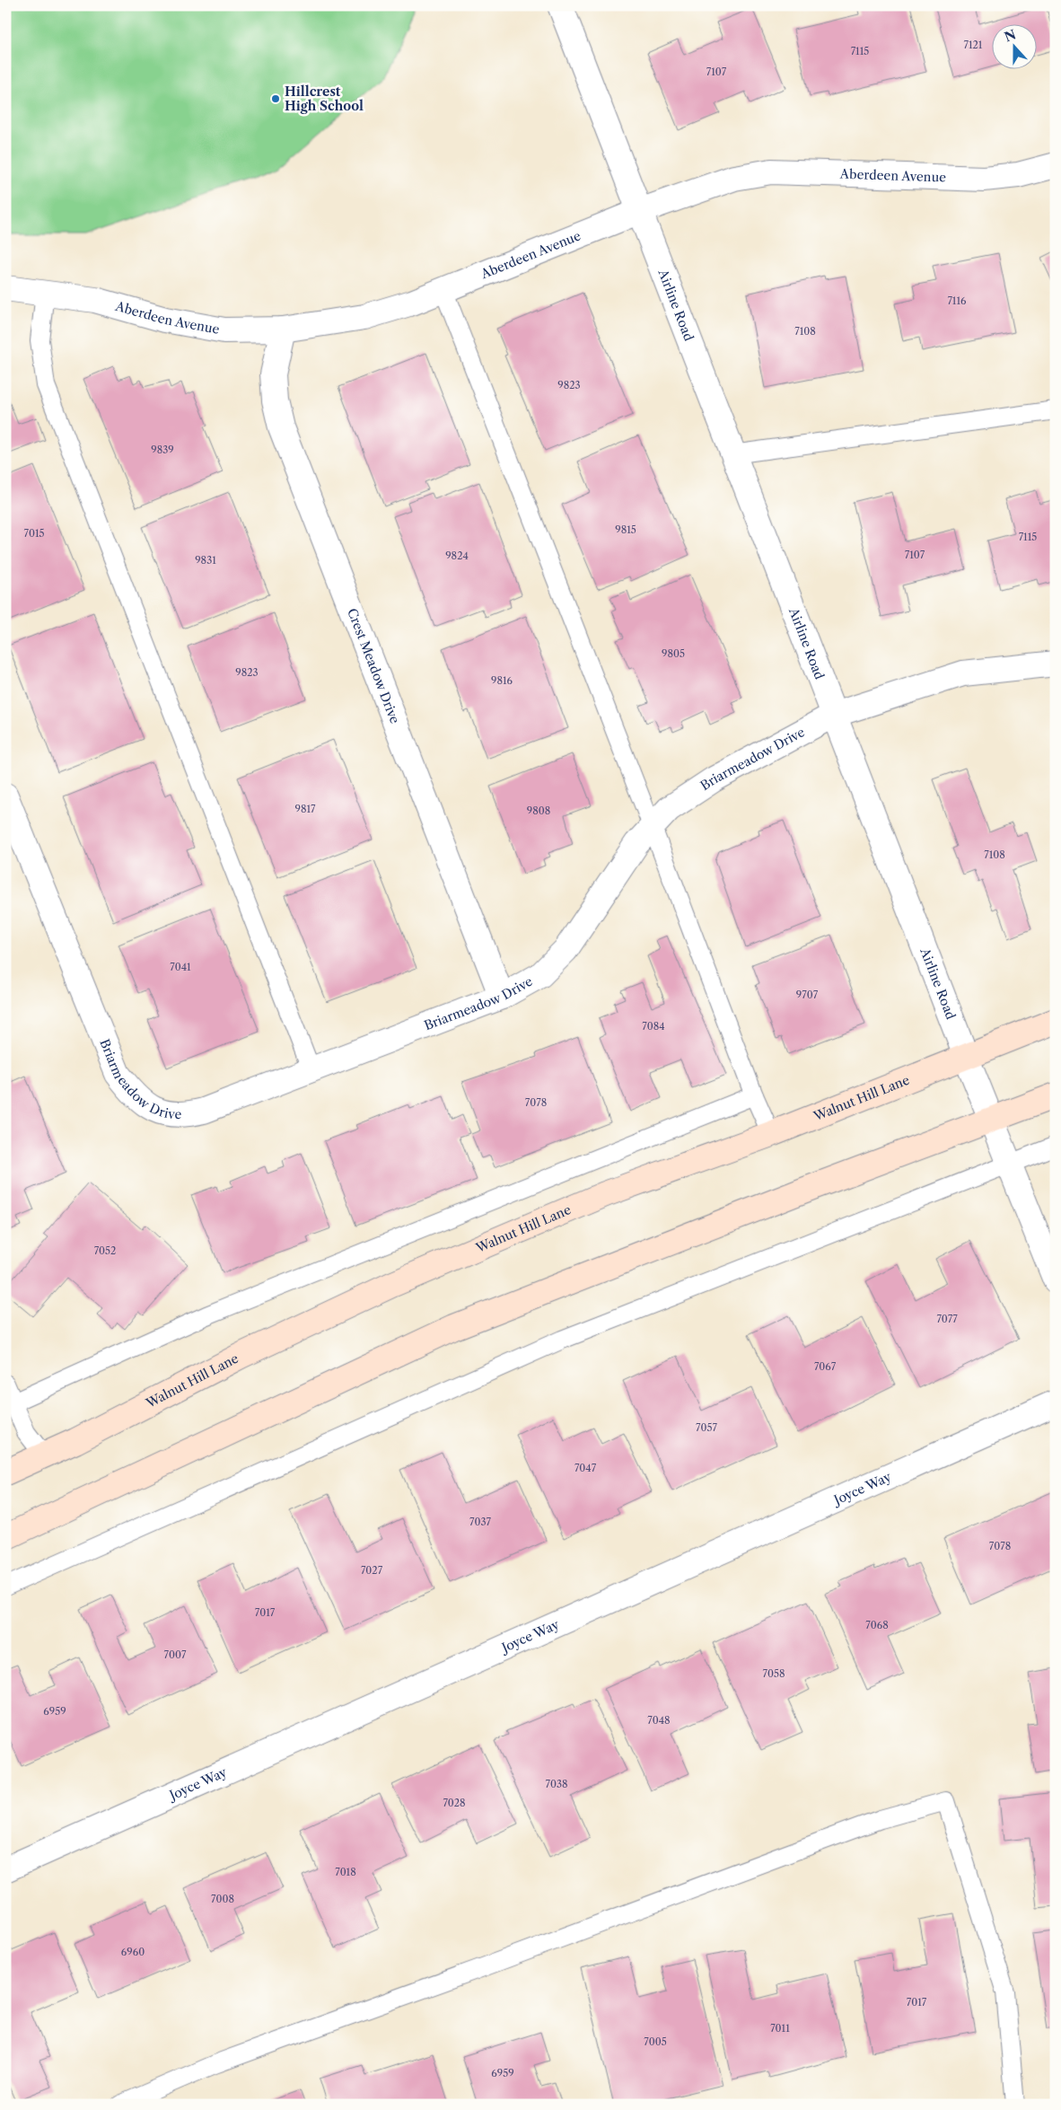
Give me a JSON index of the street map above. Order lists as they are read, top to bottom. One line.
{"streets":{"main road":["Walnut Hill Lane"],"street":["Aberdeen Avenue","Airline Road","Crest Meadow Drive","Briarmeadow Drive","Joyce Way"]},"crossings":[["Aberdeen Avenue","Airline Road"],["Aberdeen Avenue","Crest Meadow Drive"],["Airline Road","Briarmeadow Drive"],["Airline Road","Walnut Hill Lane"],["Crest Meadow Drive","Briarmeadow Drive"]],"places":["Hillcrest High School"],"house_numbers":["7121","7115","7107","7116","7108","9823","9839","9815","7015","7115","7107","9824","9831","9805","9823","9816","9817","9808","7108","7041","9707","7084","7078","7052","7077","7067","7057","7047","7037","7078","7027","7017","7068","7007","7058","6959","7048","7038","7028","7018","7008","6960","7017","7011","7005","6959"],"north":"top"}
